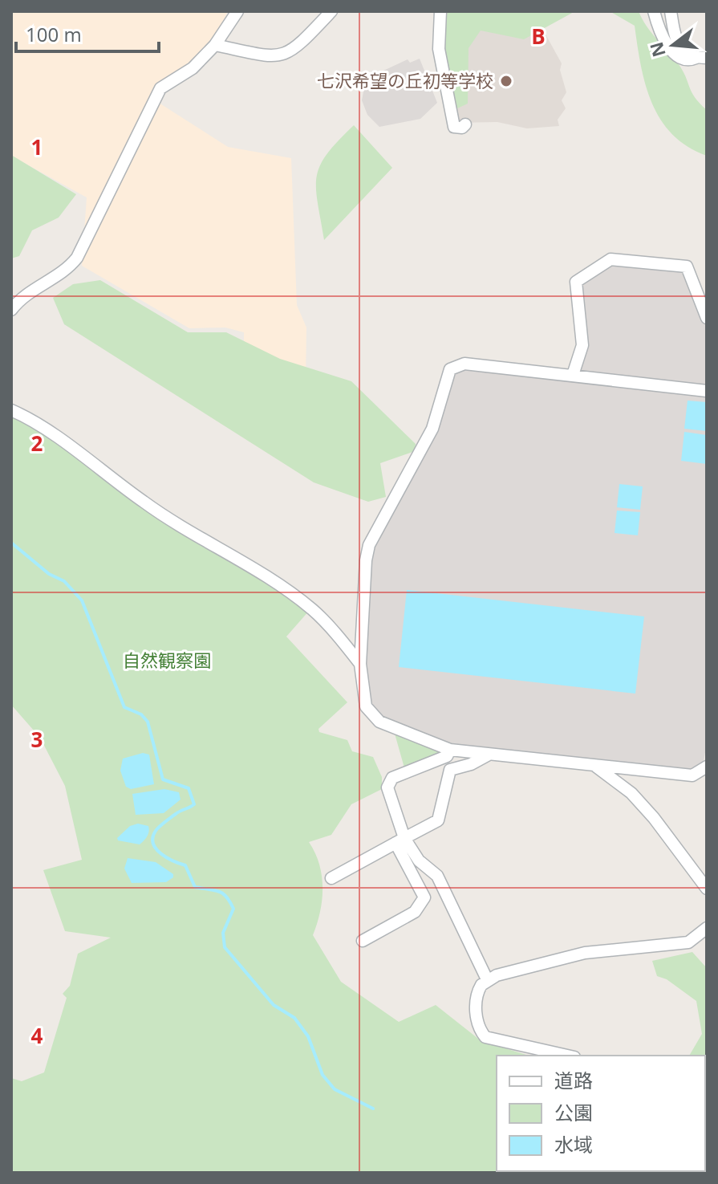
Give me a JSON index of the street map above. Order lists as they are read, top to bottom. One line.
{"parks":["自然観察園"],"places":["七沢希望の丘初等学校"],"legend":["道路","公園","水域"],"scale_bar":"100 m","north":"left","grid":{"columns":["B"],"rows":["1","2","3","4"]}}
